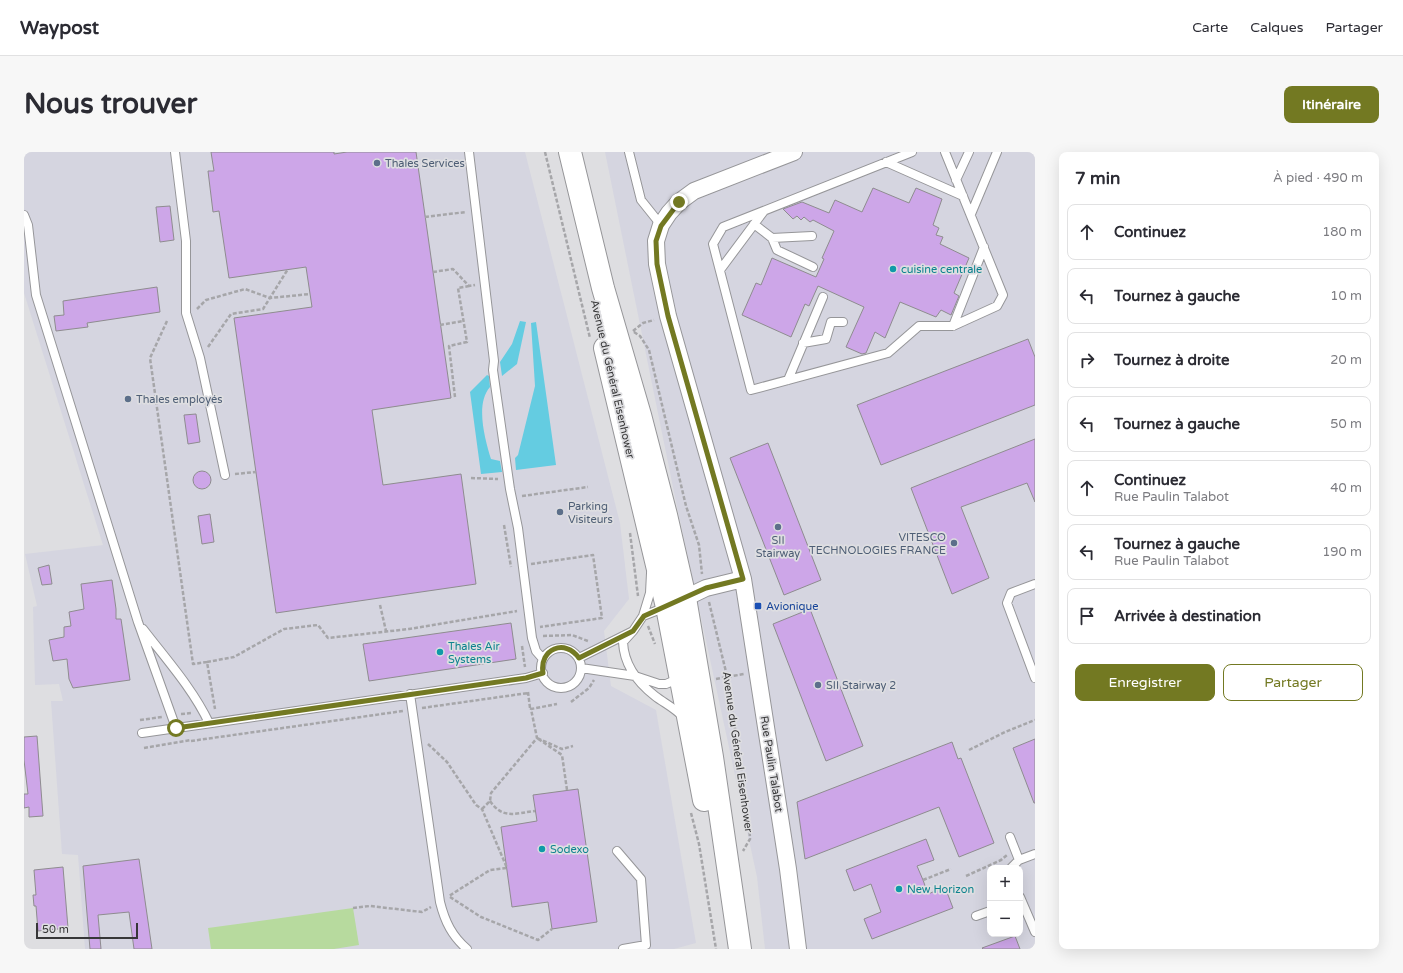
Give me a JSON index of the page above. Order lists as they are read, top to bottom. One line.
{"streets":{"main road":["Avenue du Général Eisenhower"],"street":["Rue Paulin Talabot"]},"places":{"other":["Thales Services","cuisine centrale","Thales employés","Parking Visiteurs","SII Stairway","VITESCO TECHNOLOGIES FRANCE","Thales Air Systems","SII Stairway 2","Sodexo","New Horizon"],"transit":["Avionique"]},"scale_bar":"50 m","page":{"header":"Waypost","nav":["Carte","Calques","Partager"],"buttons":["Itinéraire",["Enregistrer","Partager"]],"title":"Nous trouver","heading":["7 min","À pied · 490 m"],"list":[["Continuez","180 m"],["Tournez à gauche","10 m"],["Tournez à droite","20 m"],["Tournez à gauche","50 m"],["Continuez","Rue Paulin Talabot","40 m"],["Tournez à gauche","Rue Paulin Talabot","190 m"],"Arrivée à destination"],"map_buttons":["+","−"],"scale":"50 m"}}
